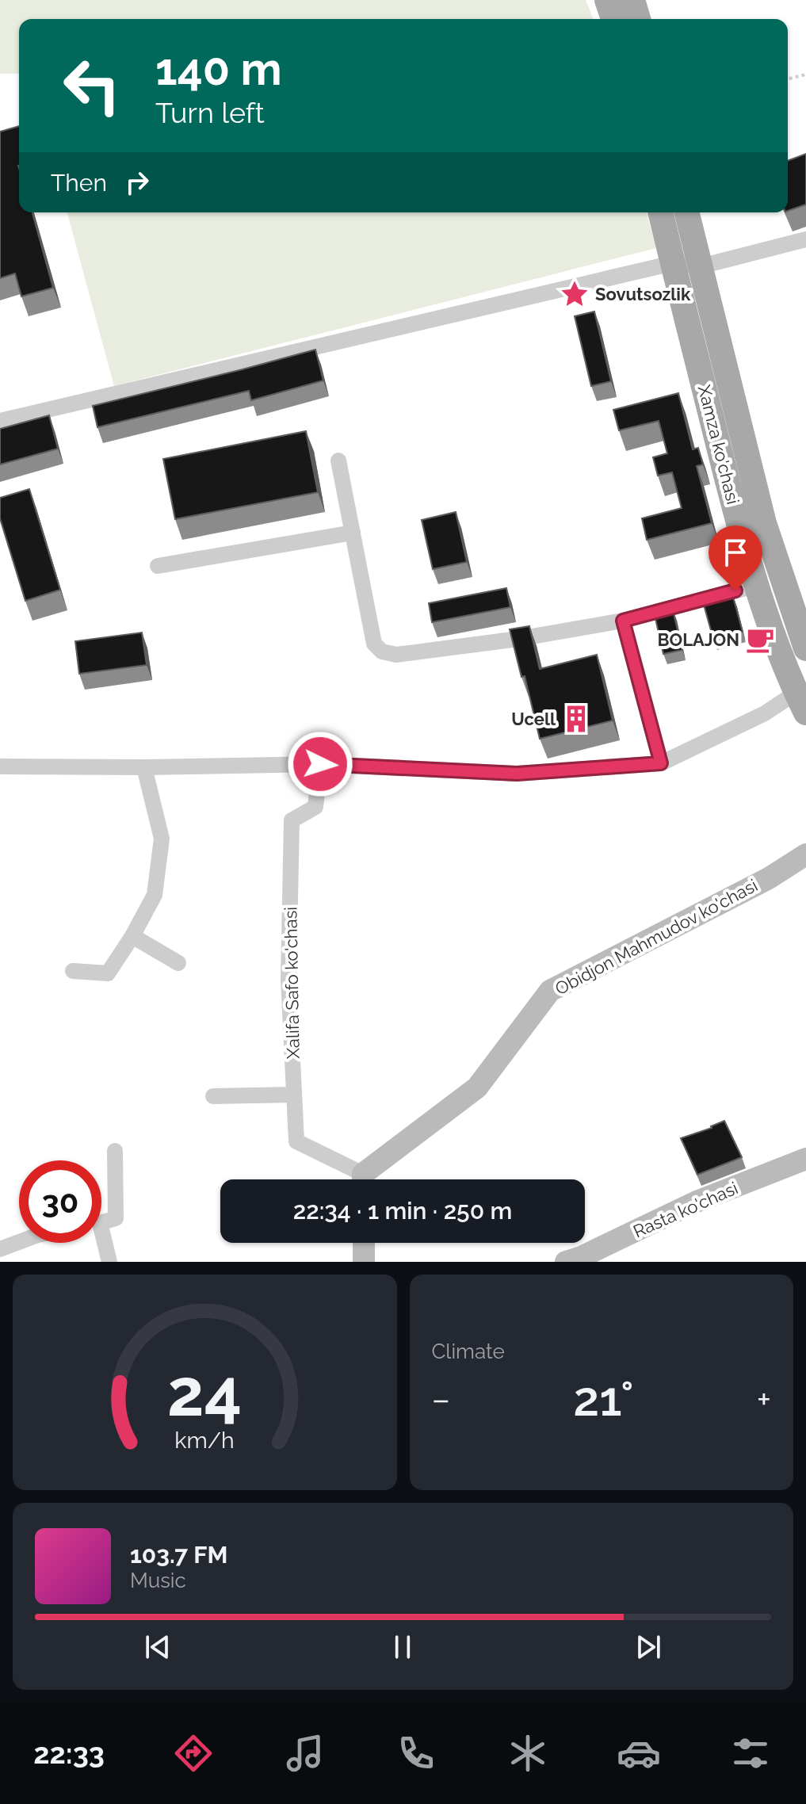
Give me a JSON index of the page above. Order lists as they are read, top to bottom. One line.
{"streets":{"main road":["Xamza ko'chasi"],"street":["Obidjon Mahmudov ko'chasi","Xalifa Safo ko'chasi","Rasta ko'chasi"]},"places":{"place":["Sovutsozlik"],"cafe":["BOLAJON"],"building":["Ucell"]},"page":{"turn":["140 m","Turn left"],"then":"Then","limit":"30","trip":"22:34 · 1 min · 250 m","tile":"Climate","heat":["−","21°","+"],"song":["103.7 FM","Music"],"tabs":"22:33","gauge":["24","km/h"]}}
